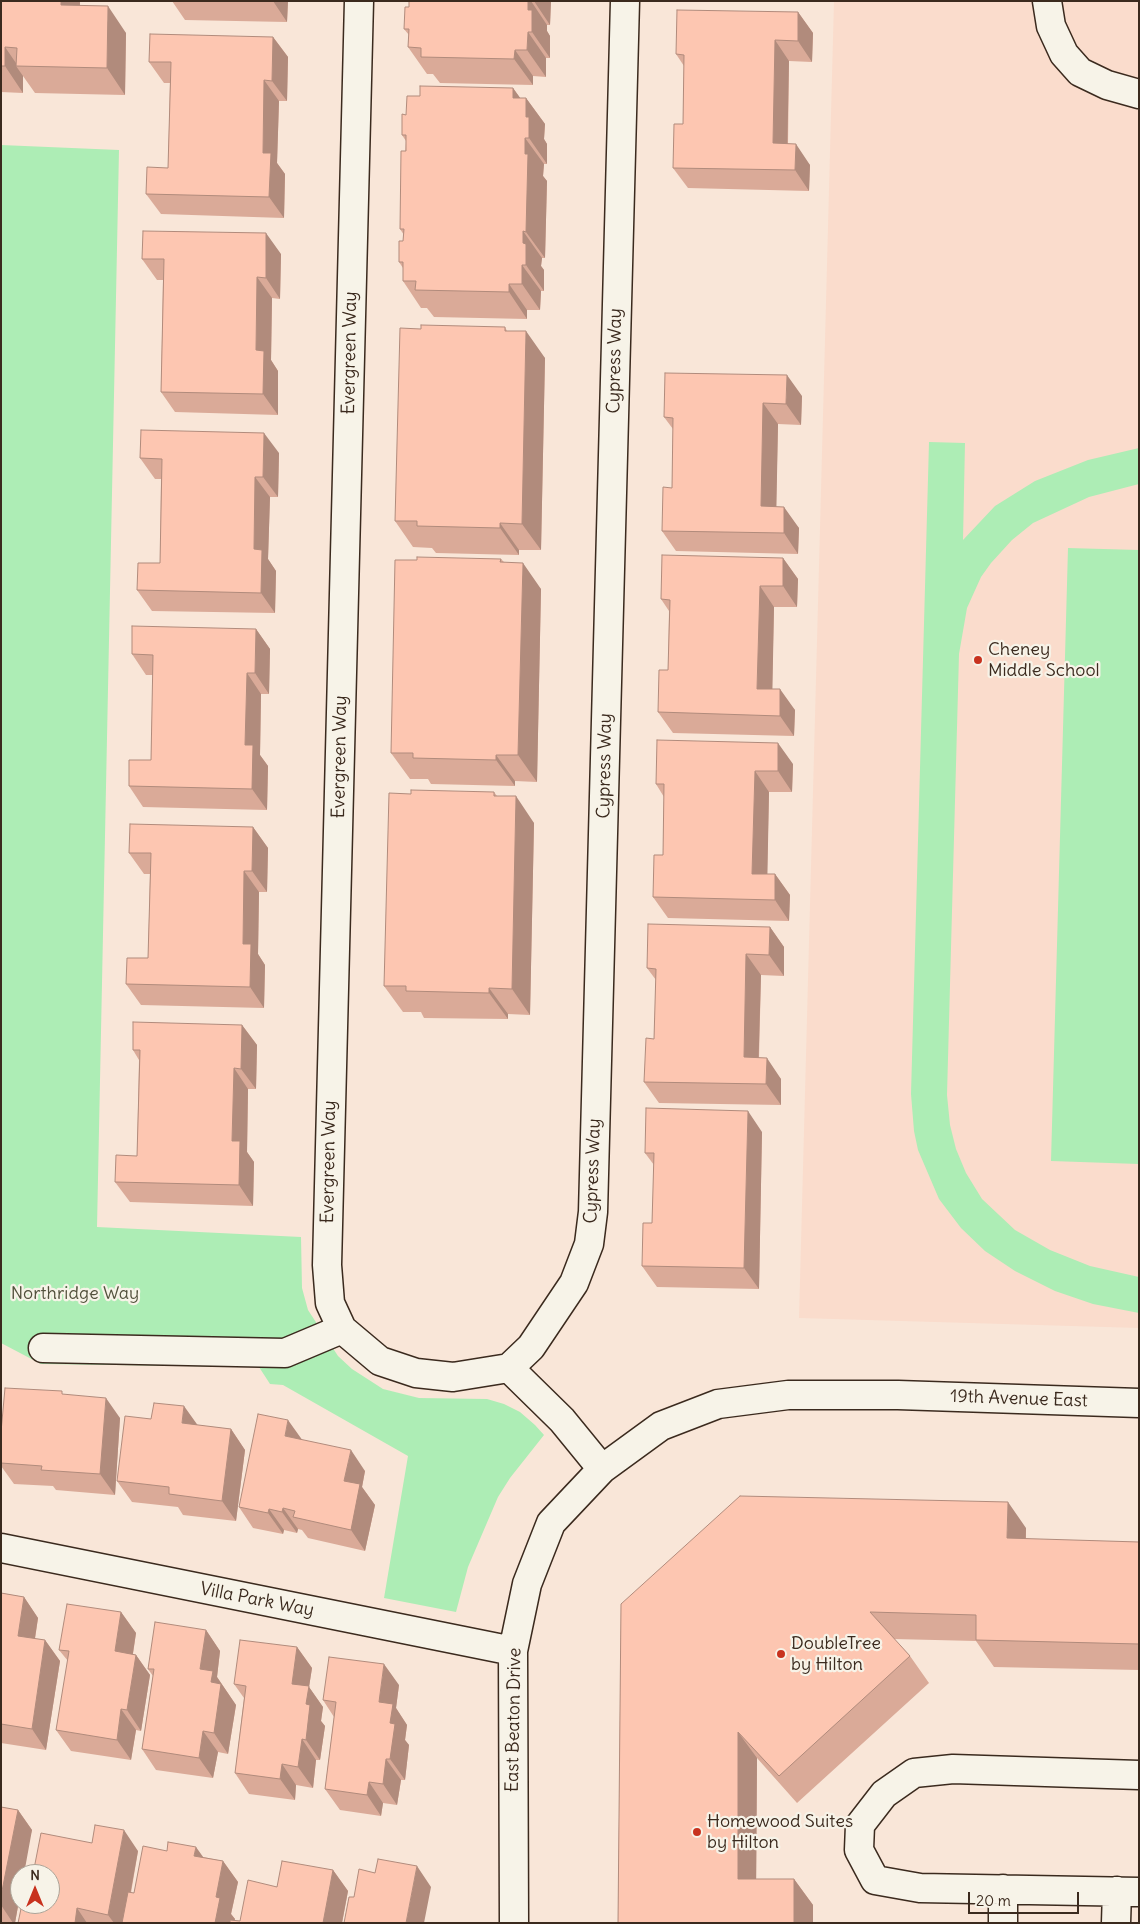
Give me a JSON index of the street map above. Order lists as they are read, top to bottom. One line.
{"streets":{"street":["Evergreen Way","Cypress Way","19th Avenue East","Villa Park Way","East Beaton Drive"]},"crossings":[["Evergreen Way","Cypress Way"],["19th Avenue East","East Beaton Drive"],["Villa Park Way","East Beaton Drive"]],"parks":["Northridge Way"],"places":["Cheney Middle School","DoubleTree by Hilton","Homewood Suites by Hilton"],"scale_bar":"20 m","north":"top"}
